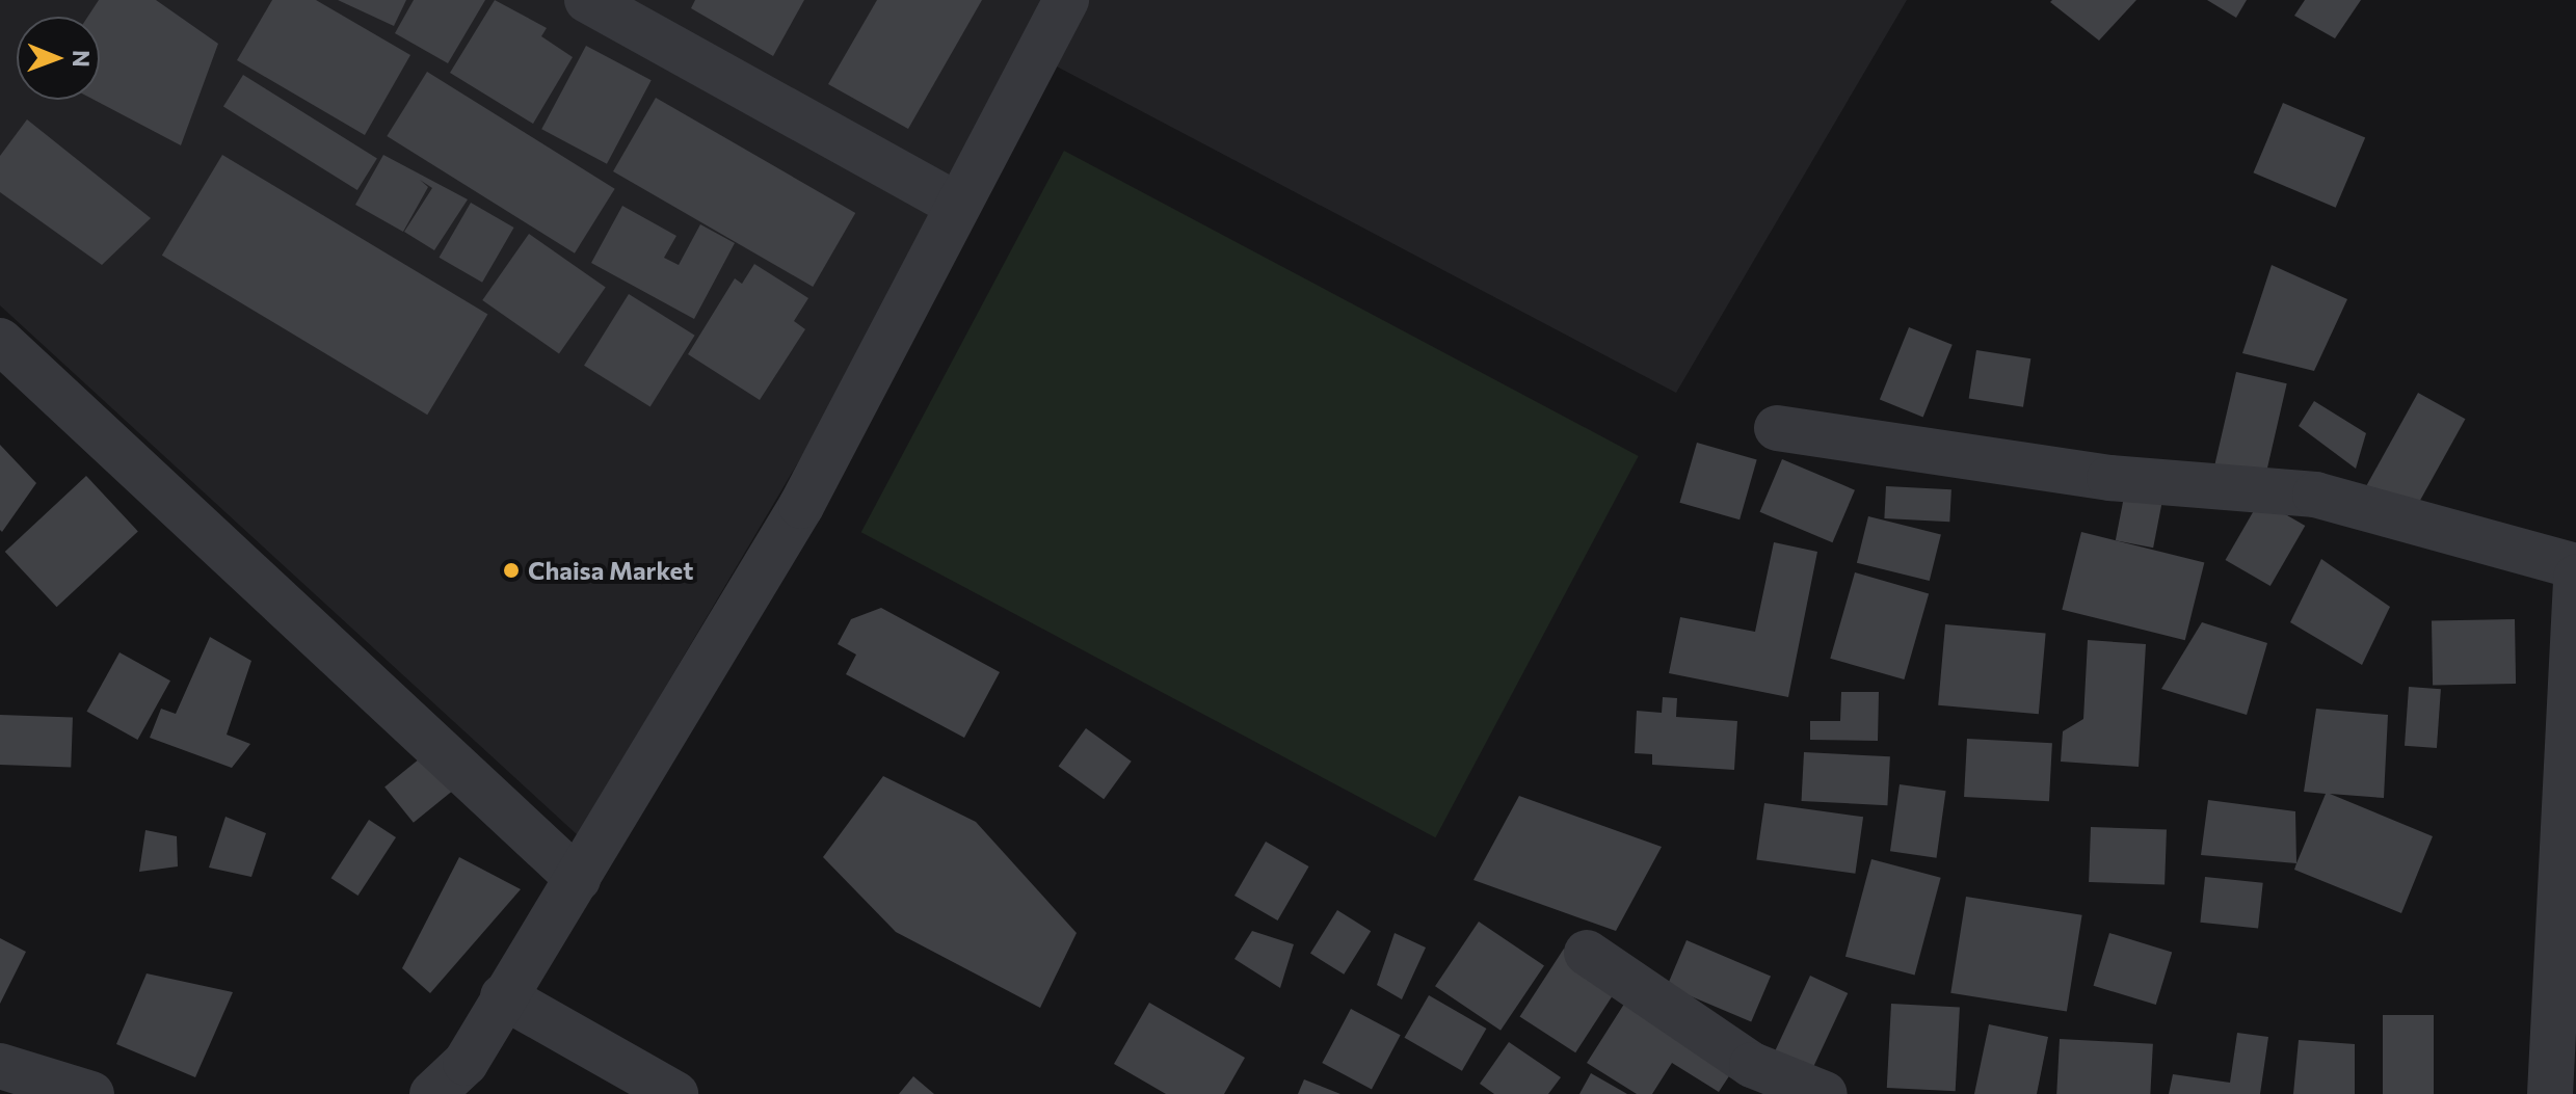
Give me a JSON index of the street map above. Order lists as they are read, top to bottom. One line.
{"places":["Chaisa Market"],"north":"right"}
